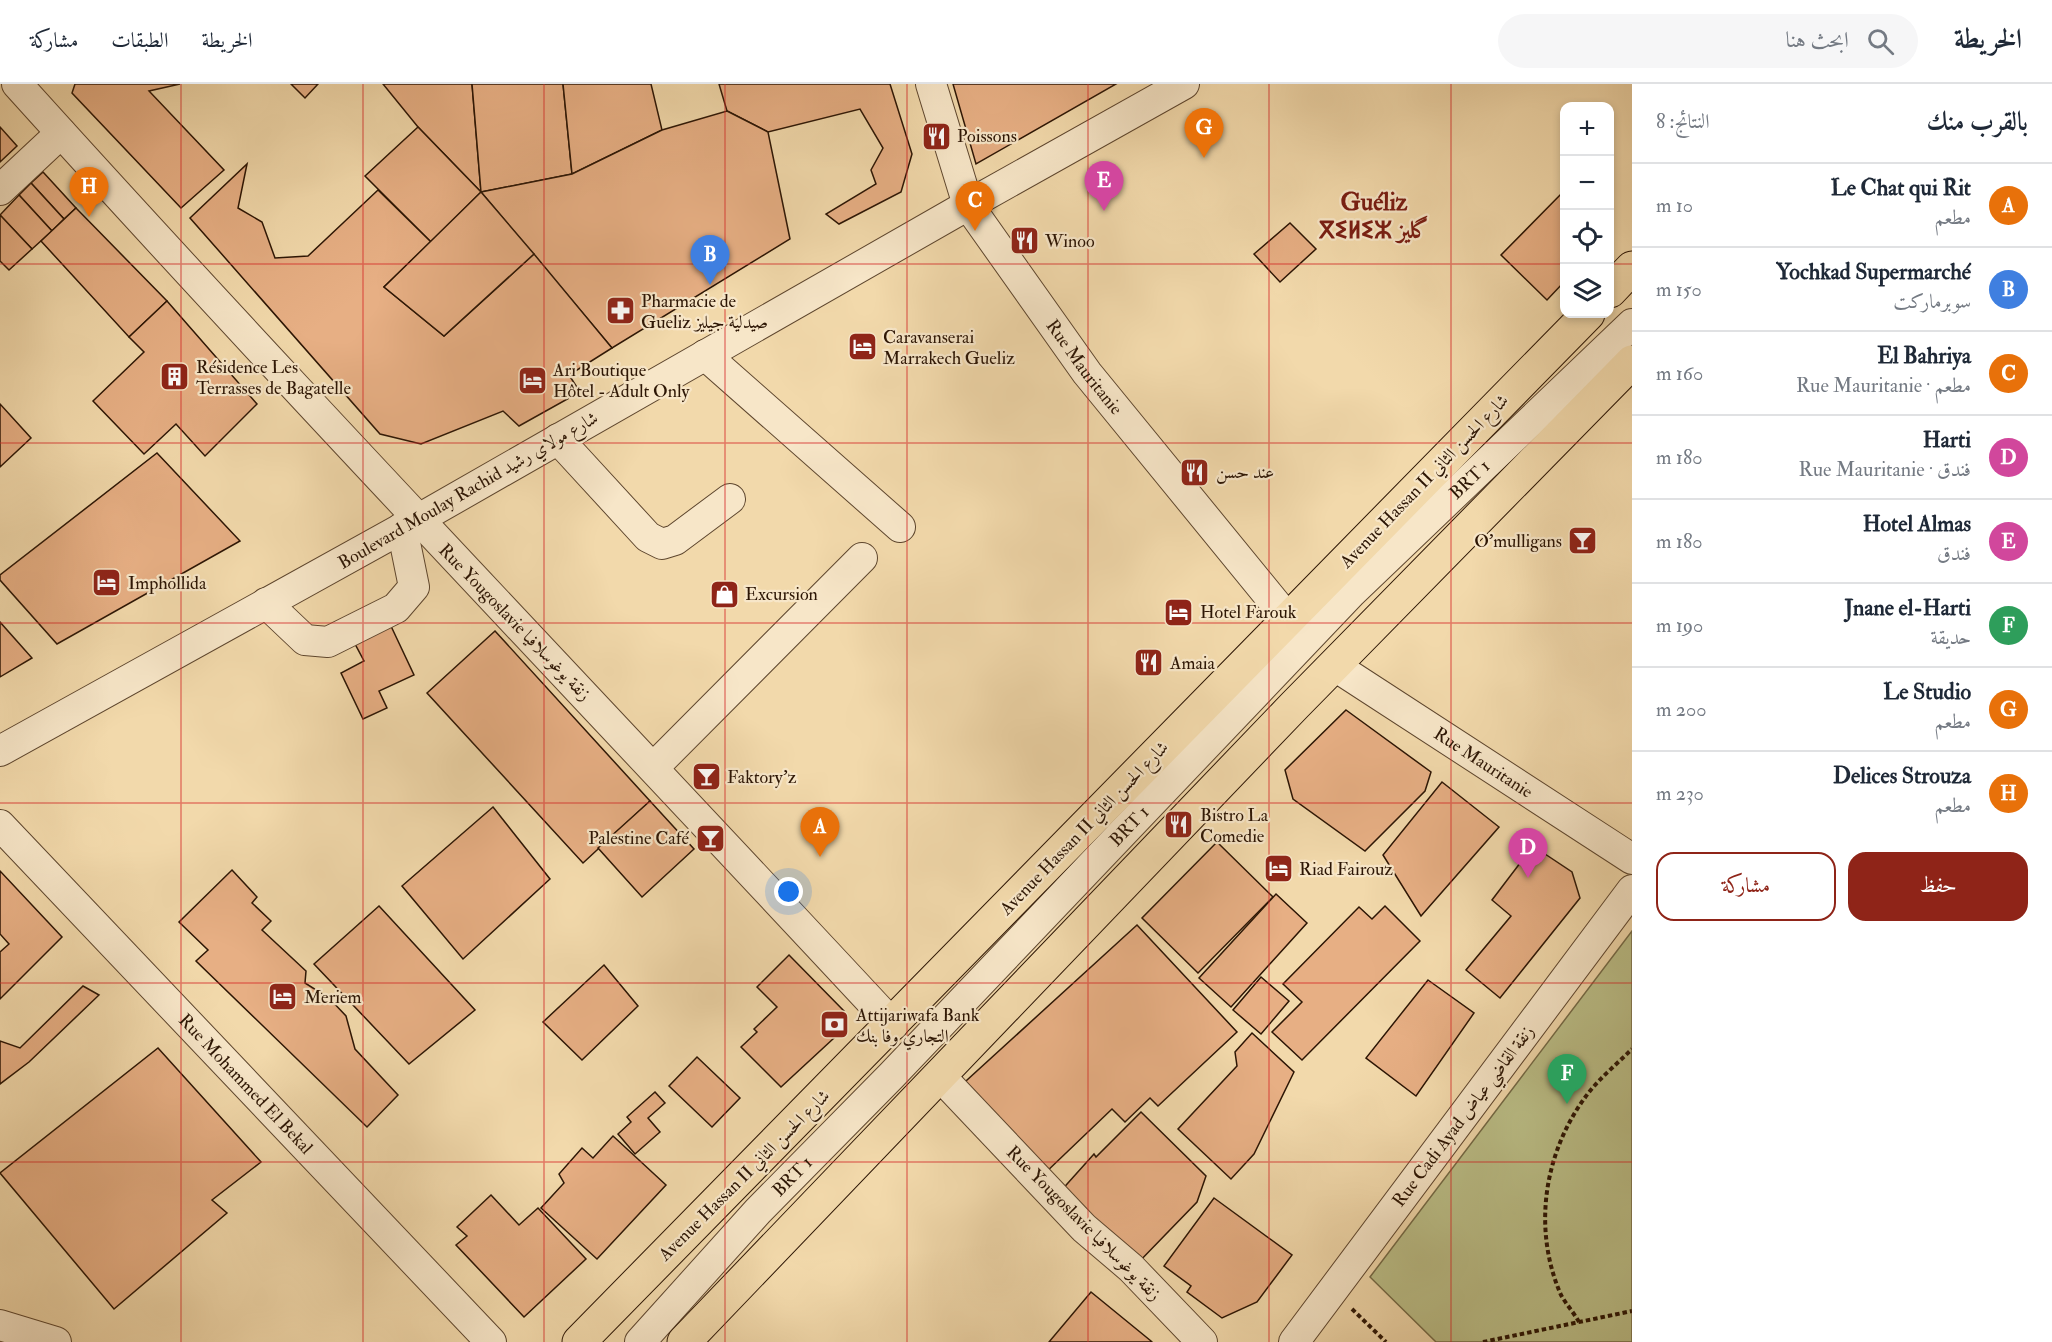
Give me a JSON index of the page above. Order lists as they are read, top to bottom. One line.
{"streets":{"main road":["Avenue Hassan II شارع الحسن الثاني"],"street":["Rue Mauritanie","BRT 1","Boulevard Moulay Rachid شارع مولاي رشيد","Rue Yougoslavie زنقة يوغوسلافيا","Rue Mohammed El Bekal","Rue Cadi Ayad زنقة القاضي عياض"]},"crossings":[["Rue Mauritanie","Avenue Hassan II شارع الحسن الثاني"],["Rue Mauritanie","Boulevard Moulay Rachid شارع مولاي رشيد"],["Avenue Hassan II شارع الحسن الثاني","Rue Yougoslavie زنقة يوغوسلافيا"],["Boulevard Moulay Rachid شارع مولاي رشيد","Rue Yougoslavie زنقة يوغوسلافيا"]],"districts":["Guéliz ⴳⵉⵍⵉⵣ گليز"],"places":{"restaurant":["Poissons","Winoo","عند حسن","Amaia","Bistro La Comedie"],"pharmacy":["Pharmacie de Gueliz صيدلية جيليز"],"hotel":["Caravanserai Marrakech Gueliz","Ari Boutique Hôtel - Adult Only","Imphollida","Hotel Farouk","Riad Fairouz","Meriem"],"building":["Résidence Les Terrasses de Bagatelle"],"bar":["O'mulligans","Faktory’z","Palestine Café"],"shop":["Excursion"],"bank":["Attijariwafa Bank التجاري وفا بنك"]},"page":{"header":"الخريطة","search":"ابحث هنا","nav":["الخريطة","الطبقات","مشاركة"],"heading":["بالقرب منك","النتائج: 8"],"map_buttons":["+","−"],"pins":["G","E","H","C","B","A","D","F"],"list":[{"mark":"A","name":"Le Chat qui Rit","note":"مطعم","value":"10 m"},{"mark":"B","name":"Yochkad Supermarché","note":"سوبرماركت","value":"150 m"},{"mark":"C","name":"El Bahriya","note":"مطعم · Rue Mauritanie","value":"160 m"},{"mark":"D","name":"Harti","note":"فندق · Rue Mauritanie","value":"180 m"},{"mark":"E","name":"Hotel Almas","note":"فندق","value":"180 m"},{"mark":"F","name":"Jnane el-Harti","note":"حديقة","value":"190 m"},{"mark":"G","name":"Le Studio","note":"مطعم","value":"200 m"},{"mark":"H","name":"Delices Strouza","note":"مطعم","value":"230 m"}],"buttons":["حفظ","مشاركة"]}}
